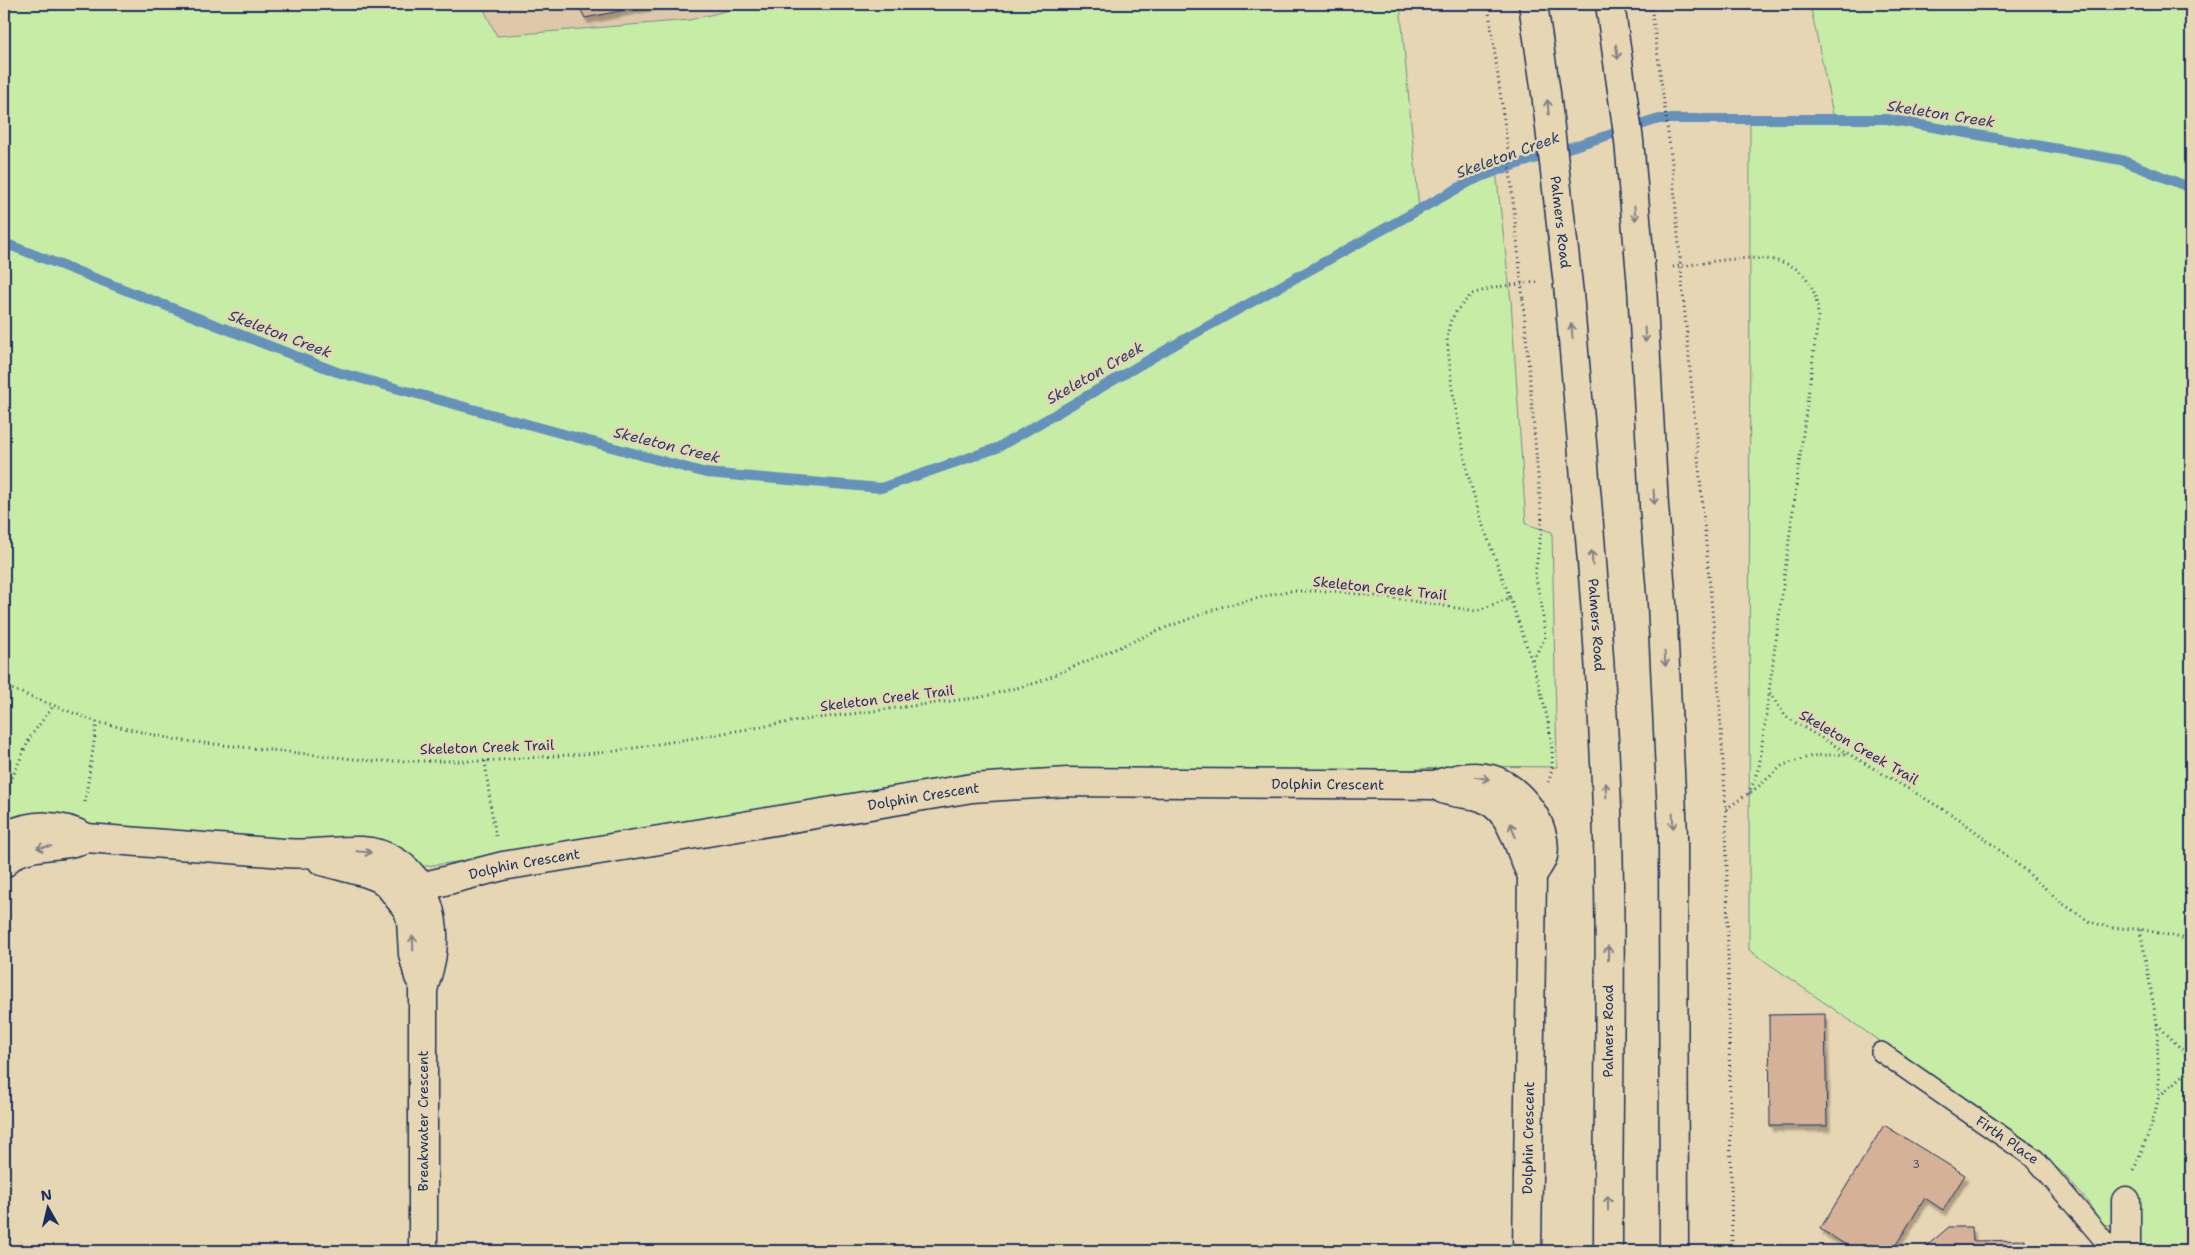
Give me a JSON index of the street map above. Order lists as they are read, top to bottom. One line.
{"streets":{"street":["Palmers Road","Dolphin Crescent","Breakwater Crescent"],"lane":["Firth Place"],"path":["Skeleton Creek Trail"]},"crossings":[["Dolphin Crescent","Breakwater Crescent"]],"water":["Skeleton Creek"],"house_numbers":["3"],"north":"top"}
